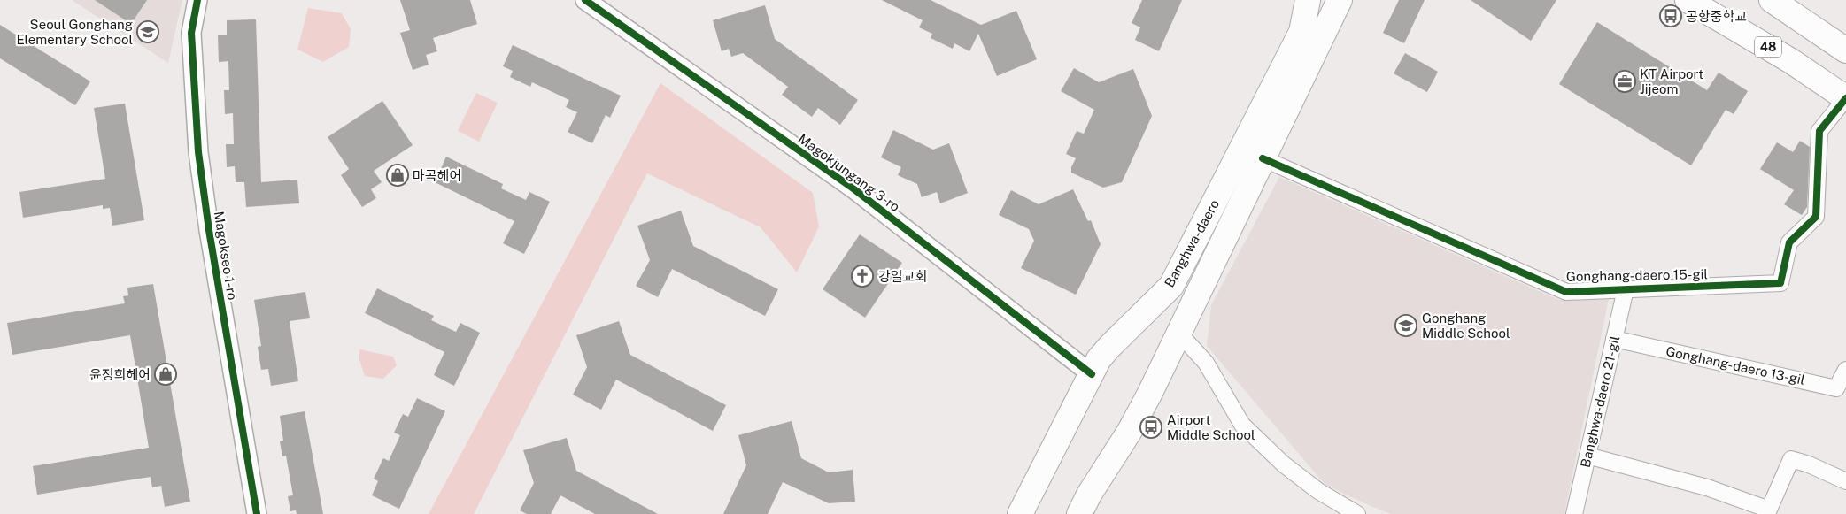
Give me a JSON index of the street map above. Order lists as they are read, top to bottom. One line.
{"streets":{"main road":["48","Banghwa-daero"],"street":["Magokjungang 3-ro","Magokseo 1-ro","Gonghang-daero 15-gil","Gonghang-daero 13-gil","Banghwa-daero 21-gil"]},"crossings":[["48","Gonghang-daero 15-gil"],["Magokjungang 3-ro","Banghwa-daero"],["Banghwa-daero","Gonghang-daero 15-gil"],["Gonghang-daero 15-gil","Banghwa-daero 21-gil"],["Gonghang-daero 13-gil","Banghwa-daero 21-gil"]],"places":{"bus stop":["공항중학교","Airport Middle School"],"school or university":["Seoul Gonghang Elementary School","Gonghang Middle School"],"office":["KT Airport Jijeom"],"shop":["마곡헤어","윤정희헤어"],"church":["강일교회"]}}
